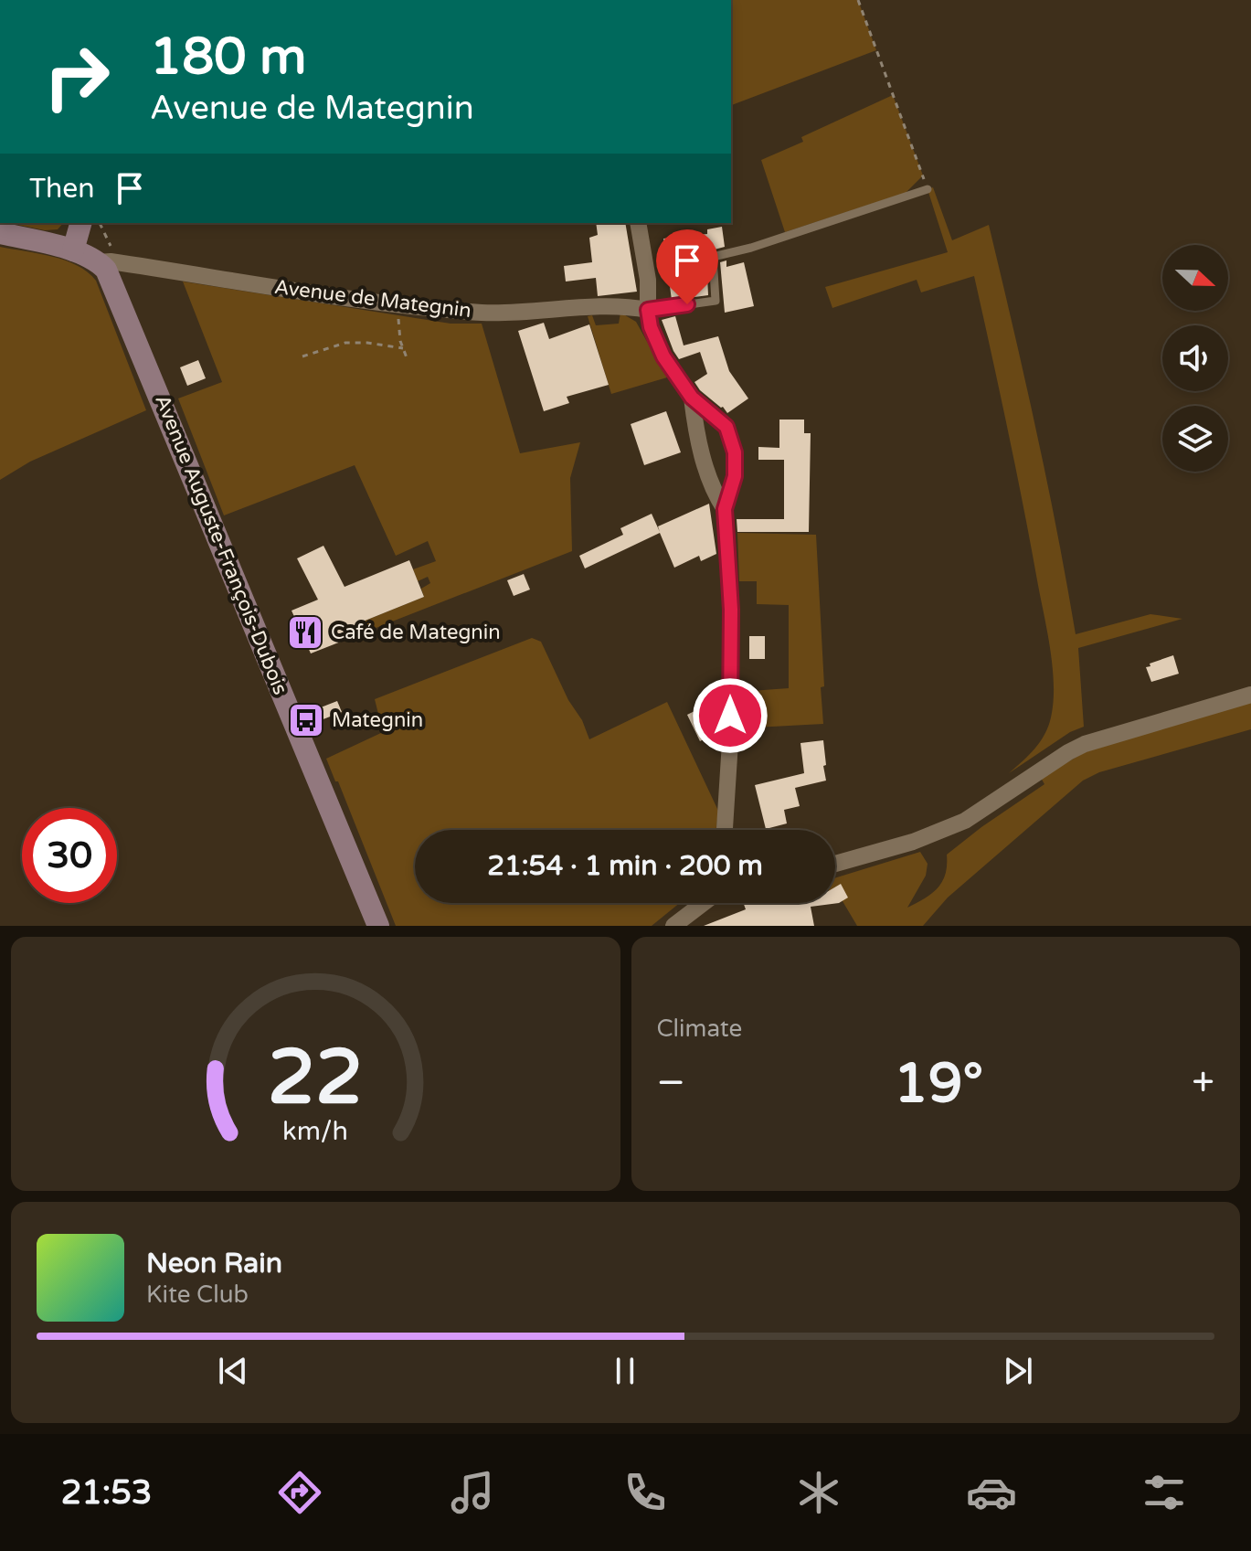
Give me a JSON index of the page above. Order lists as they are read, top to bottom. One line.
{"streets":{"main road":["Avenue Auguste-François-Dubois"],"street":["Avenue de Mategnin"]},"crossings":[["Avenue de Mategnin","Avenue Auguste-François-Dubois"]],"places":{"restaurant":["Café de Mategnin"],"bus stop":["Mategnin"]},"north":"right","page":{"turn":["180 m","Avenue de Mategnin"],"then":"Then","limit":"30","trip":"21:54 · 1 min · 200 m","tile":"Climate","heat":["−","19°","+"],"song":["Neon Rain","Kite Club"],"tabs":"21:53","gauge":["22","km/h"]}}
